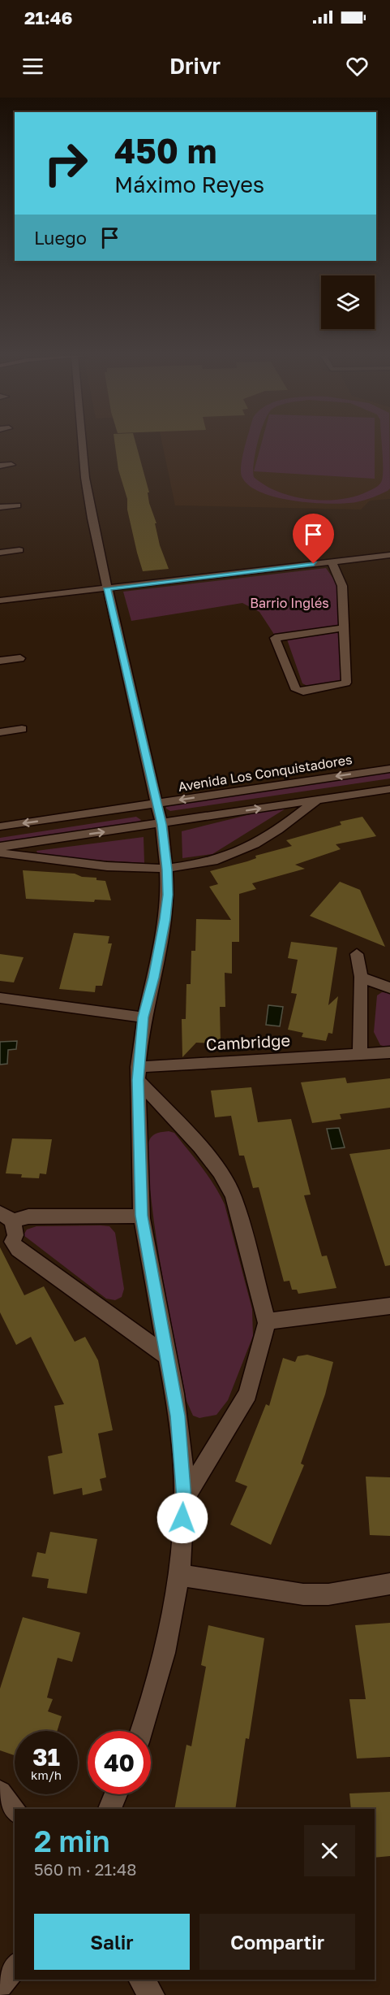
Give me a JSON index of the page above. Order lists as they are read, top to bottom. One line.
{"streets":{"street":["Avenida Los Conquistadores","Cambridge"]},"parks":["Barrio Inglés"],"page":{"status":"21:46","header":"Drivr","turn":["450 m","Máximo Reyes"],"then":"Luego","speed":"31 km/h","limit":"40","heading":["2 min","560 m · 21:48"],"buttons":["Salir","Compartir"]}}
